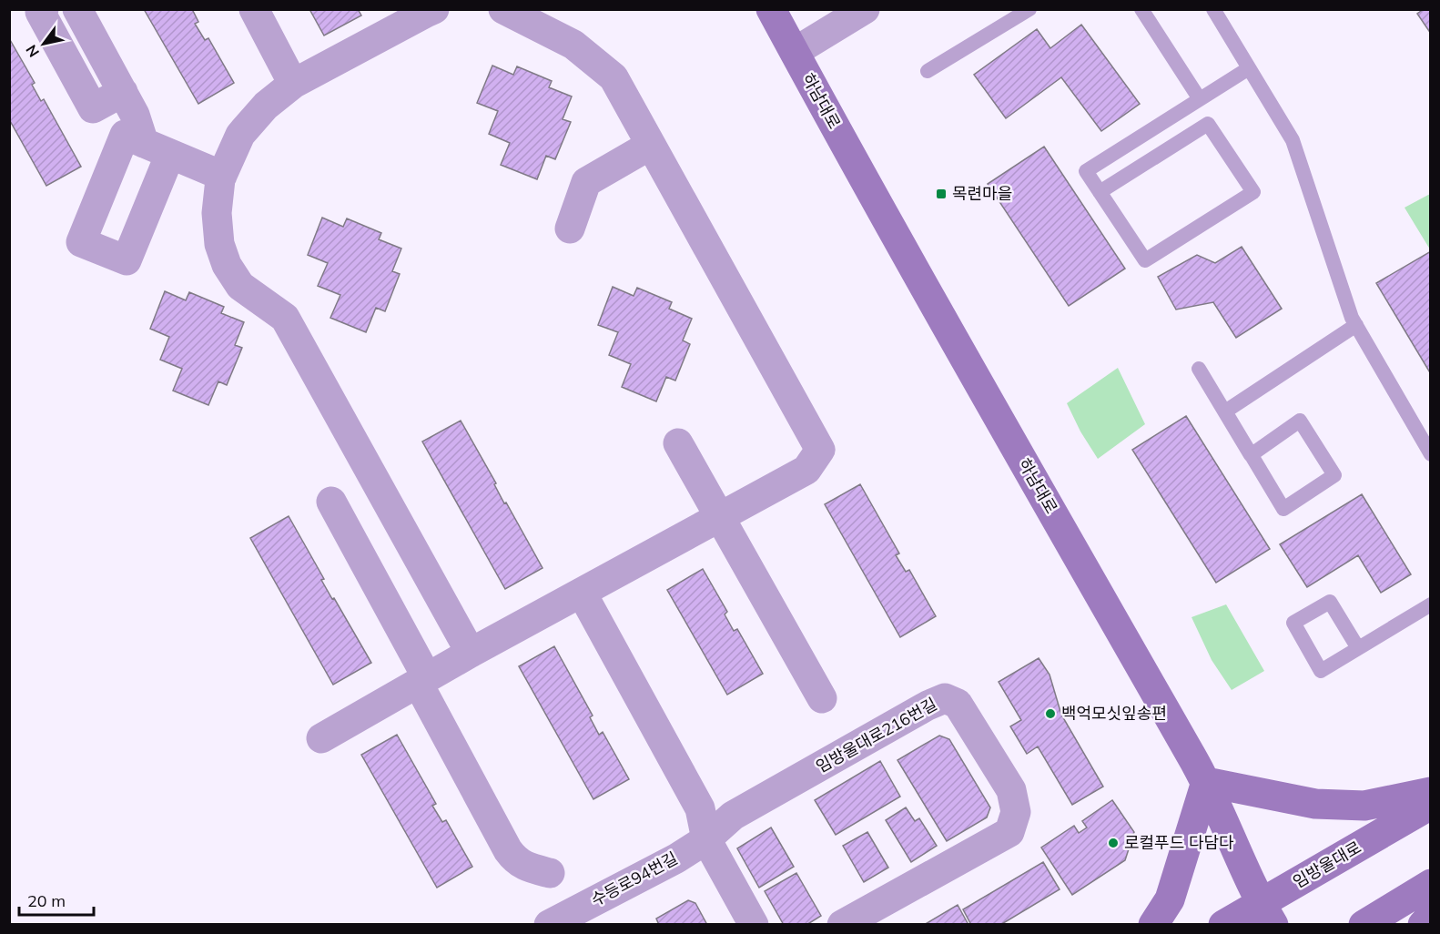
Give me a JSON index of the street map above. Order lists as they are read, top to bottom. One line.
{"streets":{"main road":["하남대로","임방울대로"],"street":["임방울대로216번길","수등로94번길"]},"crossings":[["하남대로","임방울대로"],["임방울대로216번길","수등로94번길"]],"places":{"transit":["목련마을"],"other":["백억모싯잎송편","로컬푸드 다담다"]},"scale_bar":"20 m","north":"bottom left"}
